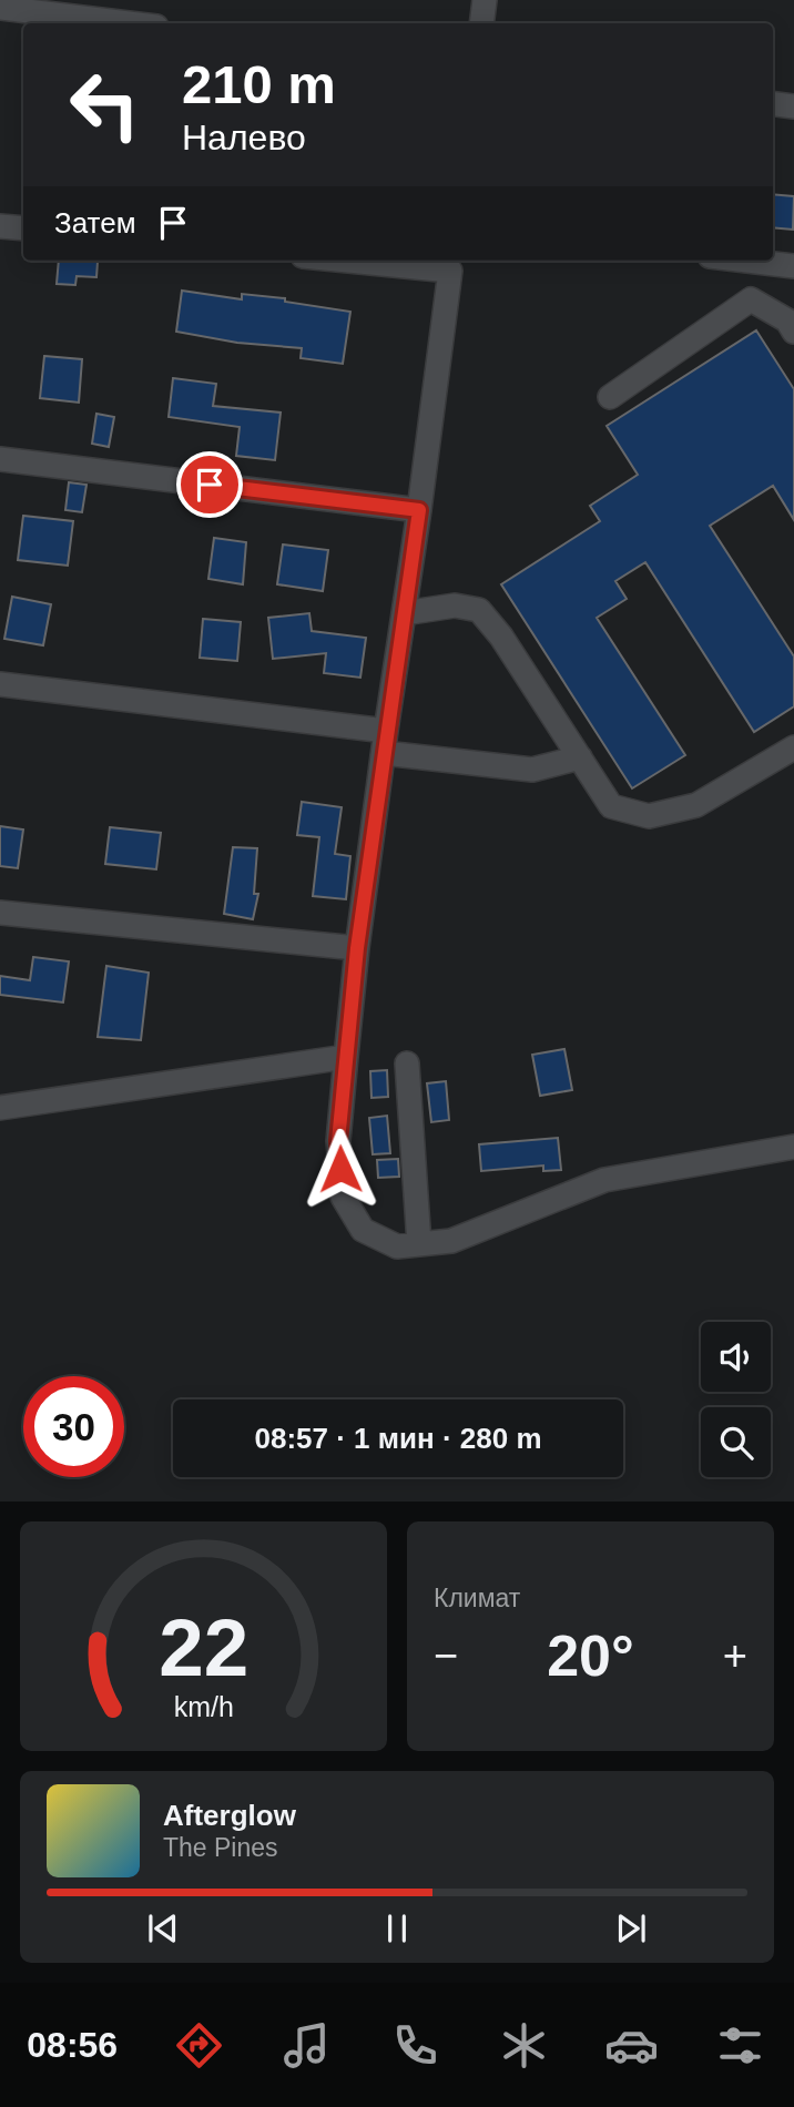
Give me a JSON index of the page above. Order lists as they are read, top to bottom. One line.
{"page":{"turn":["210 m","Налево"],"then":"Затем","limit":"30","trip":"08:57 · 1 мин · 280 m","tile":"Климат","heat":["−","20°","+"],"song":["Afterglow","The Pines"],"tabs":"08:56","gauge":["22","km/h"]}}
